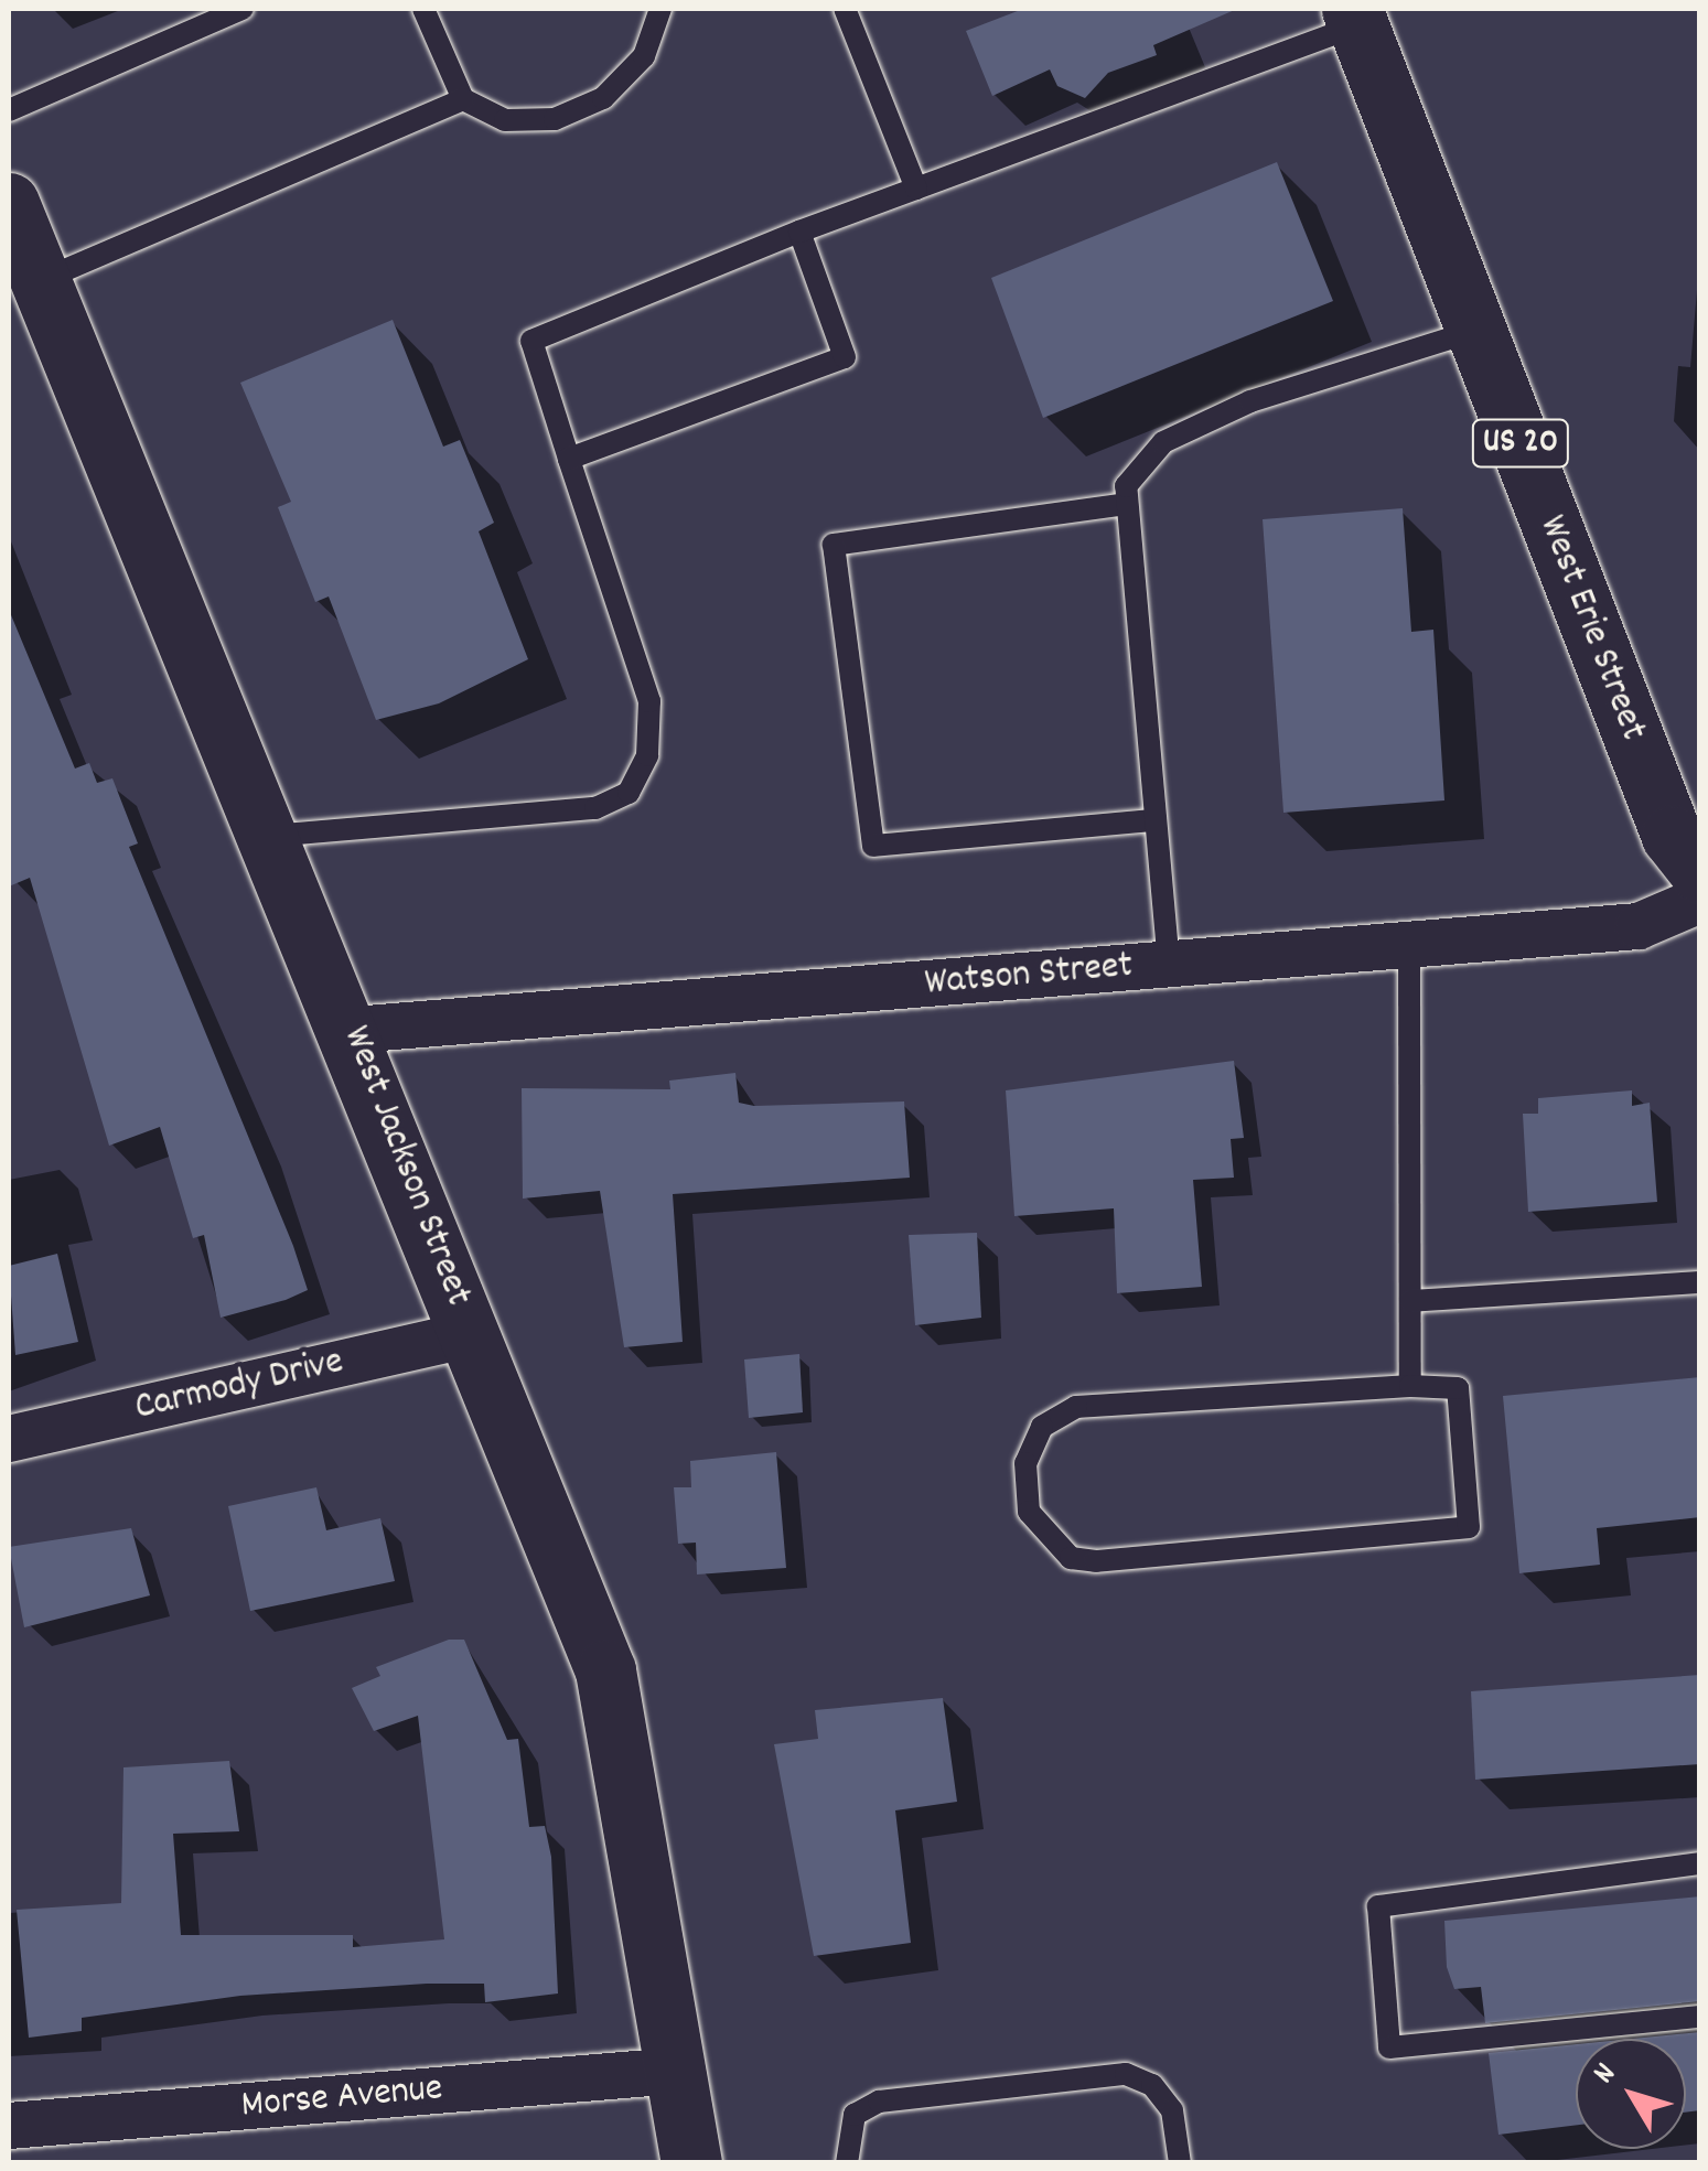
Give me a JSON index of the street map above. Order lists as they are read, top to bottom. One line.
{"streets":{"street":["US 20","West Erie Street","Watson Street","West Jackson Street","Carmody Drive","Morse Avenue"]},"crossings":[["Watson Street","West Jackson Street"],["West Jackson Street","Carmody Drive"],["West Jackson Street","Morse Avenue"]],"north":"top left"}
